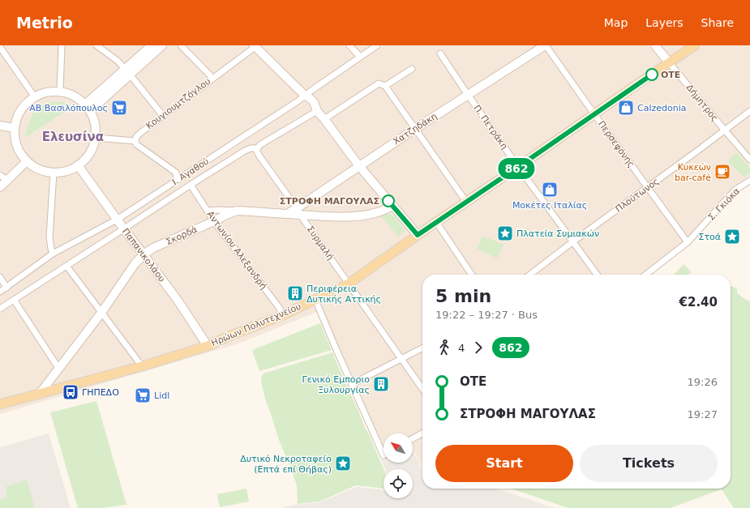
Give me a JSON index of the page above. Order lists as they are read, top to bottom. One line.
{"streets":{"main road":["Ηρώων Πολυτεχνείου"],"street":["Δήμητρος","Κουγιουμτζόγλου","Π. Πετράκη","Χατζηδάκη","Περσεφόνης","Ι. Αγαθού","Πλούτωνος","Σ. Γκιόκα","Σκορδά","Συρμαλή","Αντωνίου Αλεξανδρή","Παπανικολάου"]},"crossings":[["Δήμητρος","Πλούτωνος"],["Δήμητρος","Ηρώων Πολυτεχνείου"],["Π. Πετράκη","Χατζηδάκη"],["Π. Πετράκη","Πλούτωνος"],["Π. Πετράκη","Ηρώων Πολυτεχνείου"],["Χατζηδάκη","Περσεφόνης"],["Χατζηδάκη","Σκορδά"],["Χατζηδάκη","Συρμαλή"],["Περσεφόνης","Πλούτωνος"],["Περσεφόνης","Σ. Γκιόκα"],["Περσεφόνης","Ηρώων Πολυτεχνείου"],["Ι. Αγαθού","Παπανικολάου"],["Σκορδά","Συρμαλή"],["Σκορδά","Αντωνίου Αλεξανδρή"],["Σκορδά","Παπανικολάου"],["Σκορδά","Ηρώων Πολυτεχνείου"],["Συρμαλή","Ηρώων Πολυτεχνείου"],["Αντωνίου Αλεξανδρή","Ηρώων Πολυτεχνείου"],["Παπανικολάου","Ηρώων Πολυτεχνείου"]],"districts":["Ελευσίνα"],"places":{"other":["ΟΤΕ","ΣΤΡΟΦΗ ΜΑΓΟΥΛΑΣ"],"supermarket":["ΑΒ Βασιλόπουλος","Lidl"],"shop":["Calzedonia","Μοκέτες Ιταλίας"],"cafe":["Κυκεών bar-café"],"place":["Πλατεία Συμιακών","Στοά","Δυτικό Νεκροταφείο (Επτά επί Θήβας)"],"building":["Περιφέρεια Δυτικής Αττικής","Γενικό Εμπόριο Ξυλουργίας"],"bus stop":["ΓΗΠΕΔΟ"]},"lines":["bus line 862"],"north":"top left","page":{"header":"Metrio","nav":["Map","Layers","Share"],"on_map":"862","heading":["5 min","19:22 – 19:27 · Bus","€2.40"],"legs":["4","862"],"list":[{"name":"ΟΤΕ","value":"19:26"},{"name":"ΣΤΡΟΦΗ ΜΑΓΟΥΛΑΣ","value":"19:27"}],"buttons":["Start","Tickets"]}}
